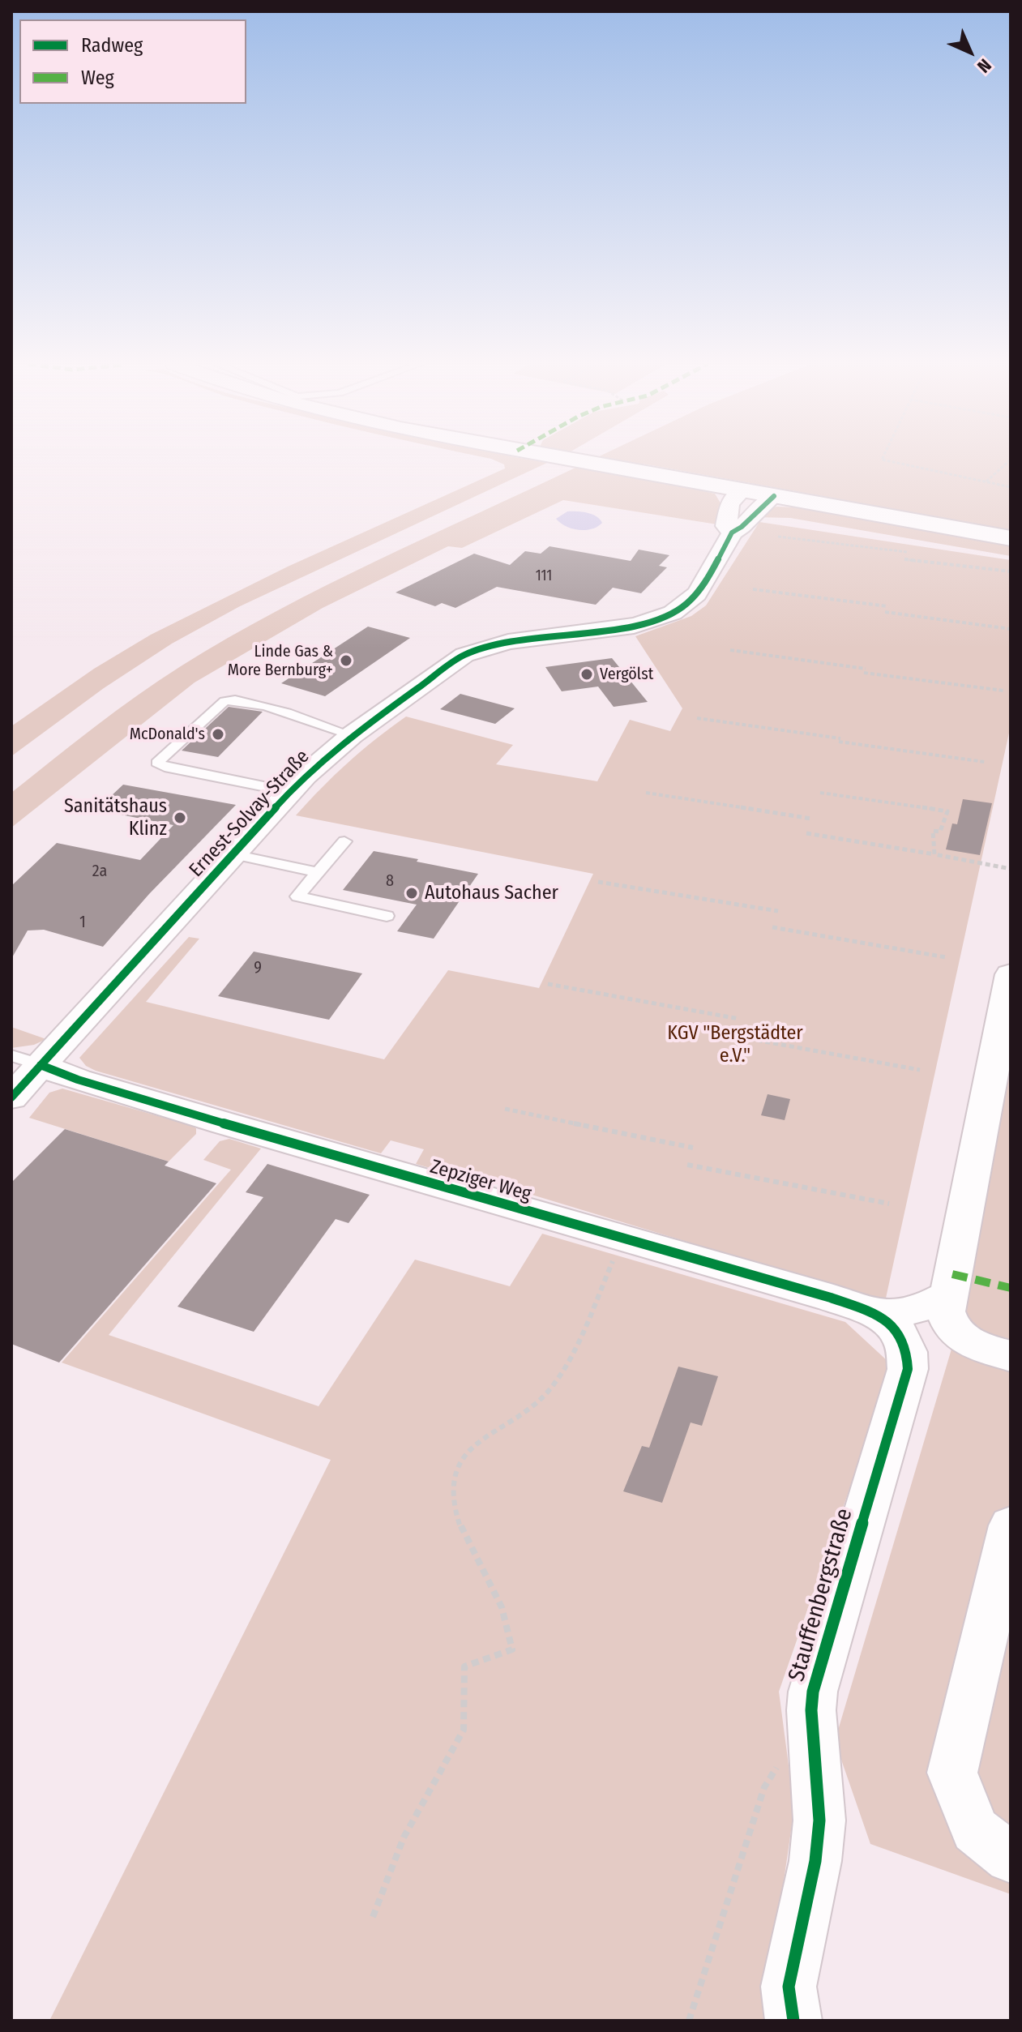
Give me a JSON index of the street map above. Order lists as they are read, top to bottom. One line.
{"streets":{"street":["Ernest-Solvay-Straße","Zepziger Weg","Stauffenbergstraße"]},"crossings":[["Ernest-Solvay-Straße","Zepziger Weg"],["Zepziger Weg","Stauffenbergstraße"]],"parks":["KGV \"Bergstädter e.V.\""],"places":["Linde Gas & More Bernburg+","Vergölst","McDonald's","Sanitätshaus Klinz","Autohaus Sacher"],"house_numbers":["111","2a","8","1","9"],"legend":["Radweg","Weg"],"north":"bottom right"}
